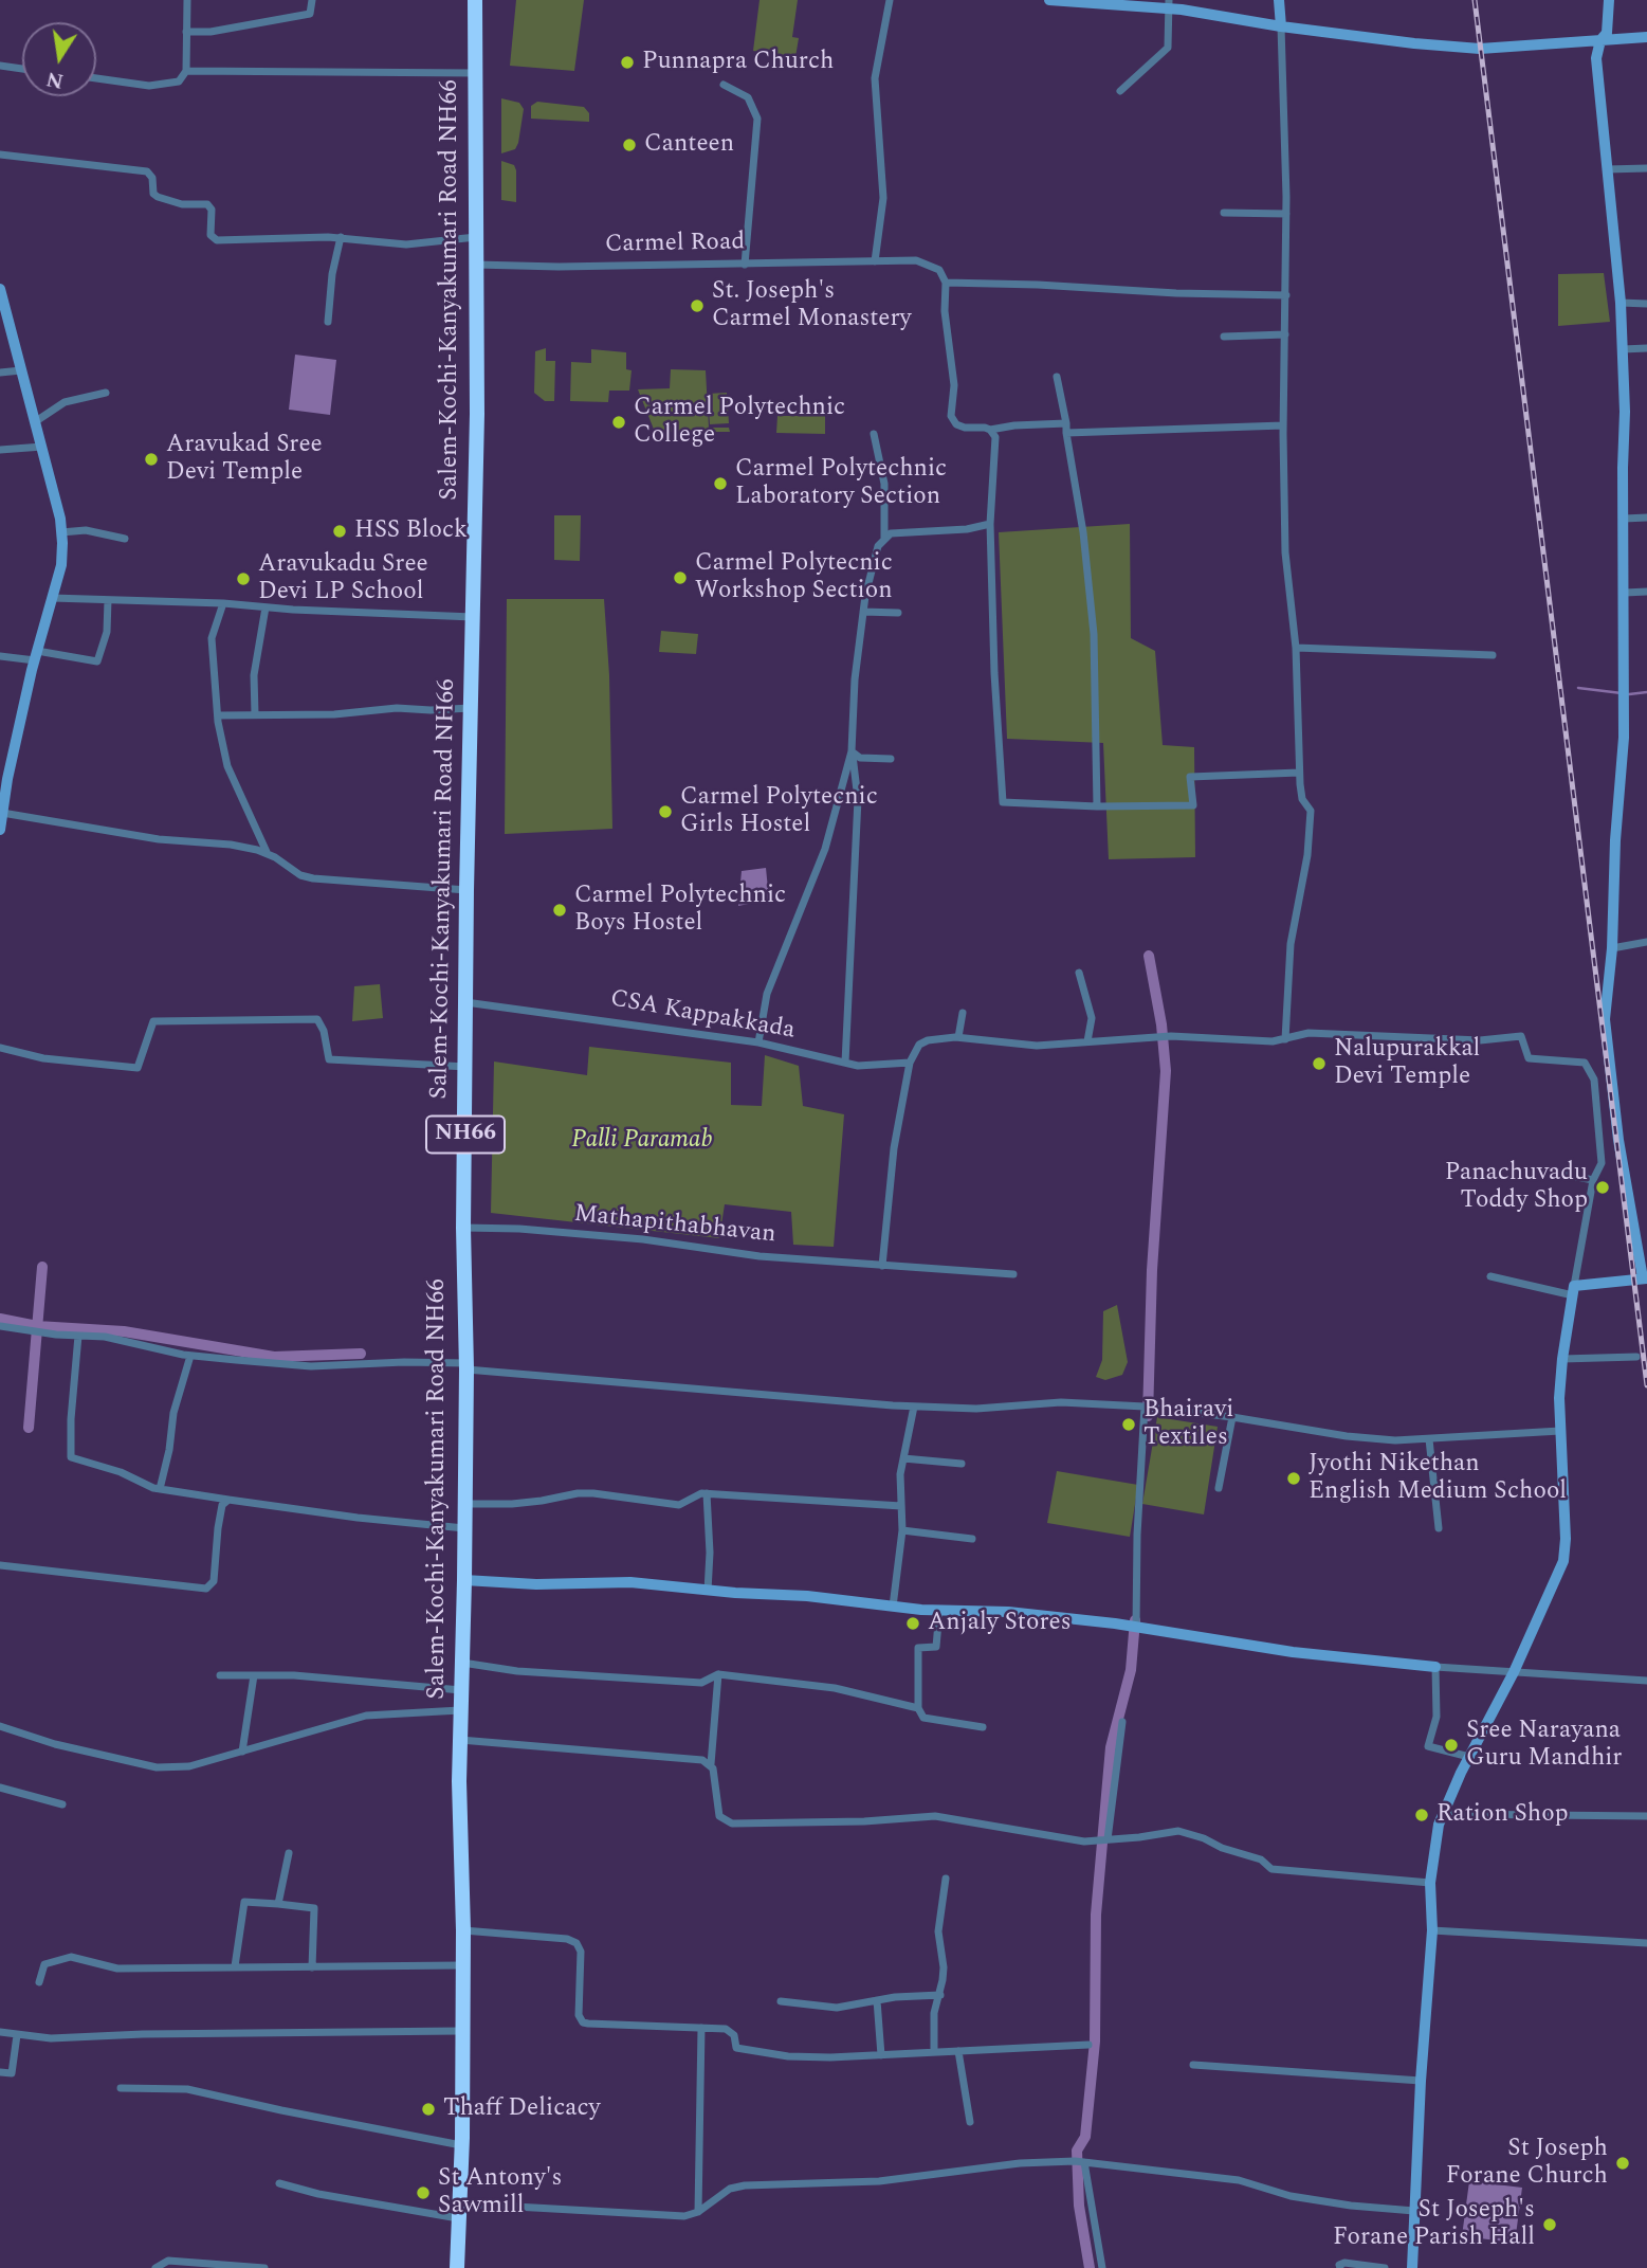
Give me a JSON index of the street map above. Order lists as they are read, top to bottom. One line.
{"streets":{"highway":["Salem-Kochi-Kanyakumari Road NH66","NH66"],"street":["Carmel Road","CSA Kappakkada","Mathapithabhavan"]},"crossings":[["Carmel Road","Salem-Kochi-Kanyakumari Road NH66"],["Salem-Kochi-Kanyakumari Road NH66","CSA Kappakkada"],["Salem-Kochi-Kanyakumari Road NH66","Mathapithabhavan"]],"parks":["Palli Paramab"],"places":["Punnapra Church","Canteen","St. Joseph's Carmel Monastery","Carmel Polytechnic College","Aravukad Sree Devi Temple","Carmel Polytechnic Laboratory Section","HSS Block","Carmel Polytecnic Workshop Section","Aravukadu Sree Devi LP School","Carmel Polytecnic Girls Hostel","Carmel Polytechnic Boys Hostel","Nalupurakkal Devi Temple","Panachuvadu Toddy Shop","Bhairavi Textiles","Jyothi Nikethan English Medium School","Anjaly Stores","Sree Narayana Guru Mandhir","Ration Shop","Thaff Delicacy","St Joseph Forane Church","St Antony's Sawmill","St Joseph's Forane Parish Hall"],"north":"bottom"}
